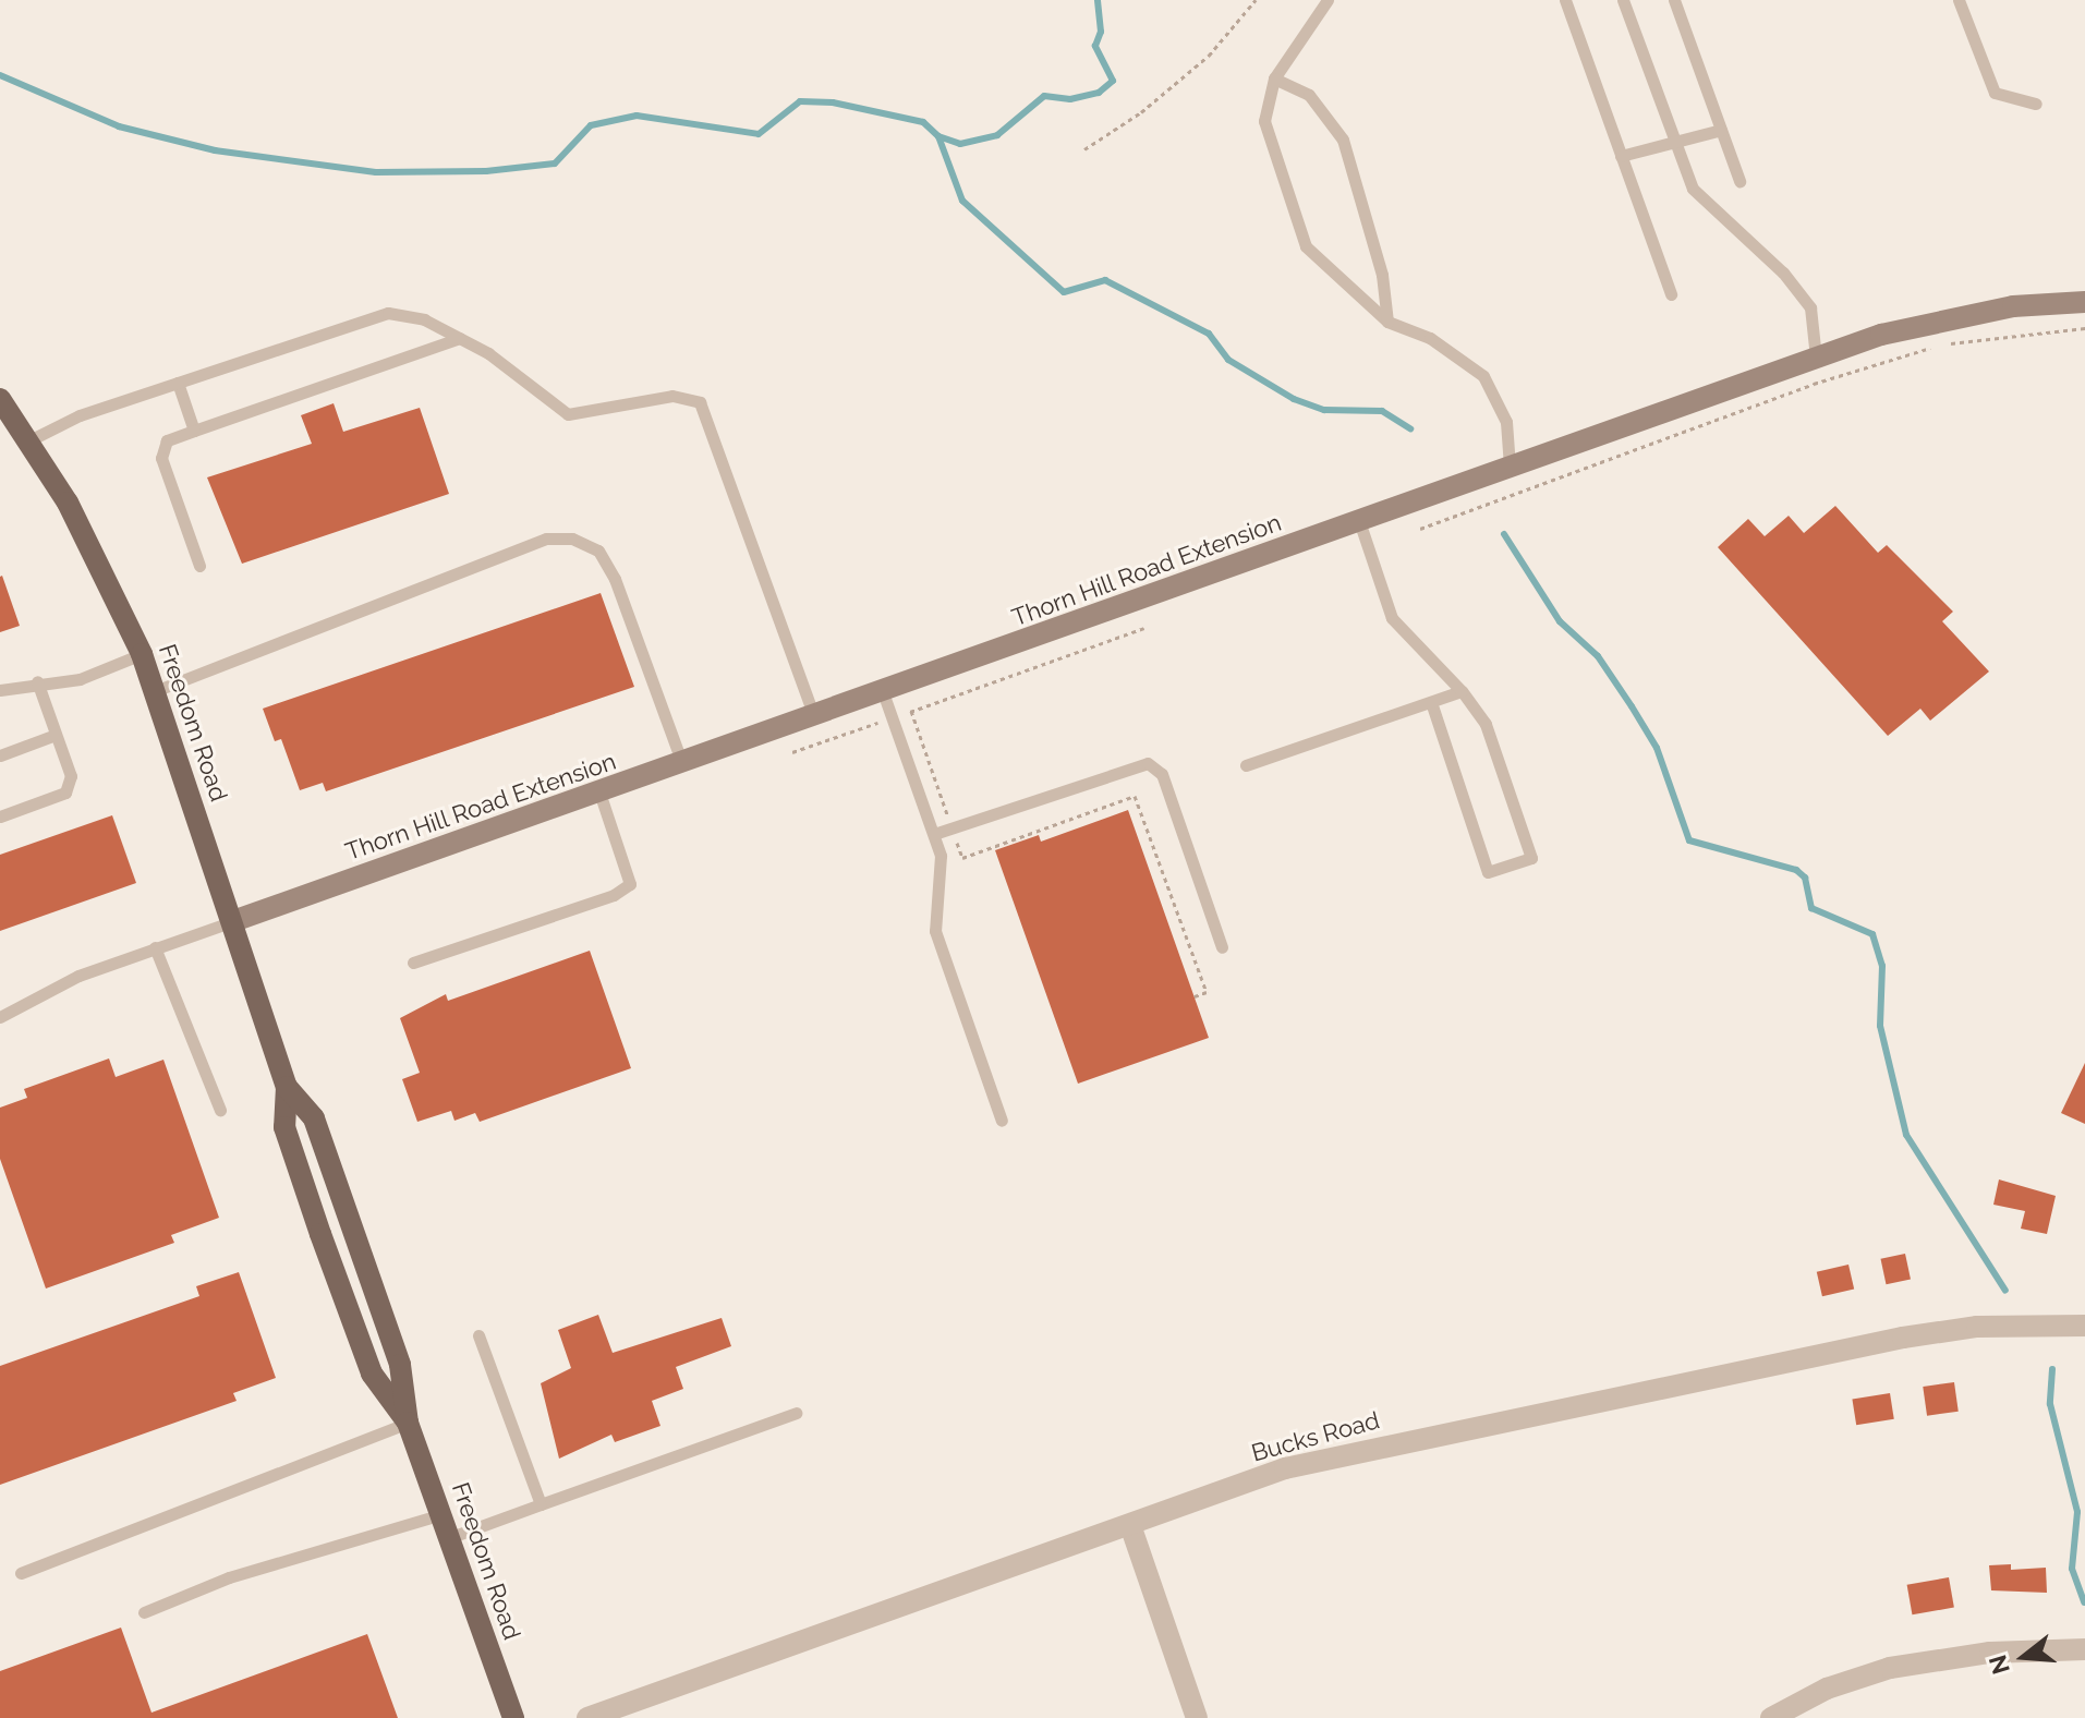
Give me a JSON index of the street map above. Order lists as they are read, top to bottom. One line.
{"streets":{"main road":["Freedom Road"],"street":["Thorn Hill Road Extension","Bucks Road"]},"crossings":[["Thorn Hill Road Extension","Freedom Road"]],"north":"left"}
